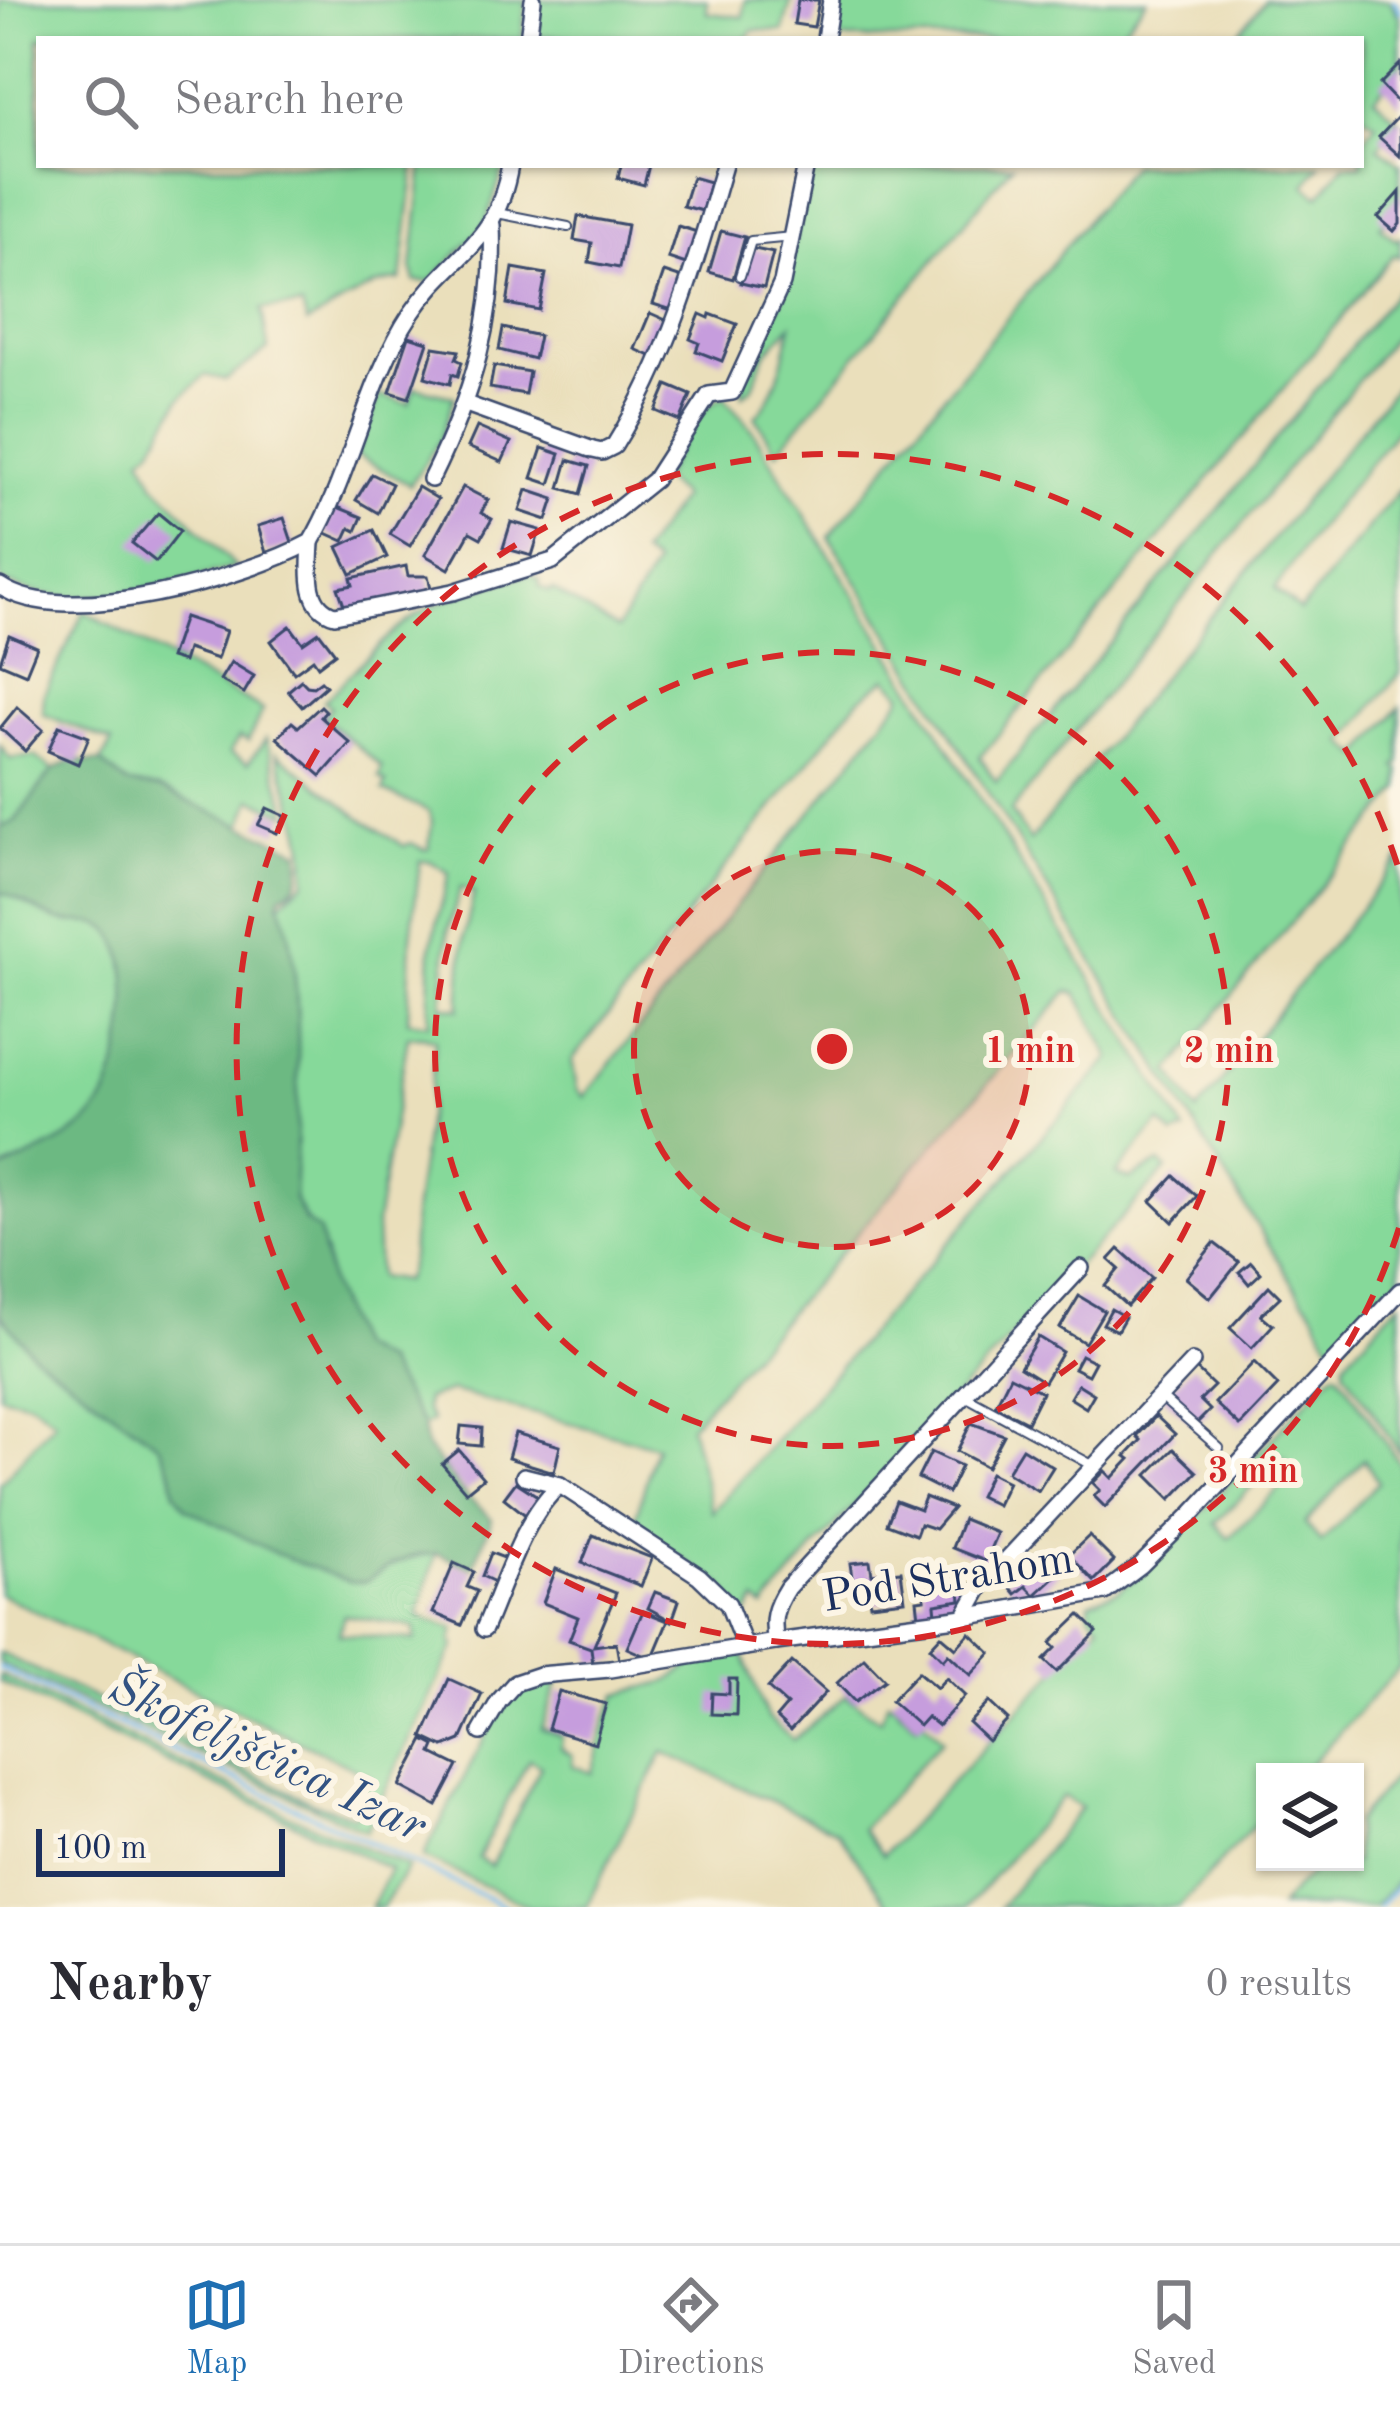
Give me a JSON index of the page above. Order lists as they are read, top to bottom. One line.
{"streets":{"street":["Pod Strahom"]},"water":["Škofeljščica Izar"],"scale_bar":"100 m","page":{"search":"Search here","scale":"100 m","heading":["Nearby","0 results"],"nav":["Map","Directions","Saved"]},"rings":["1 min","2 min","3 min"]}
